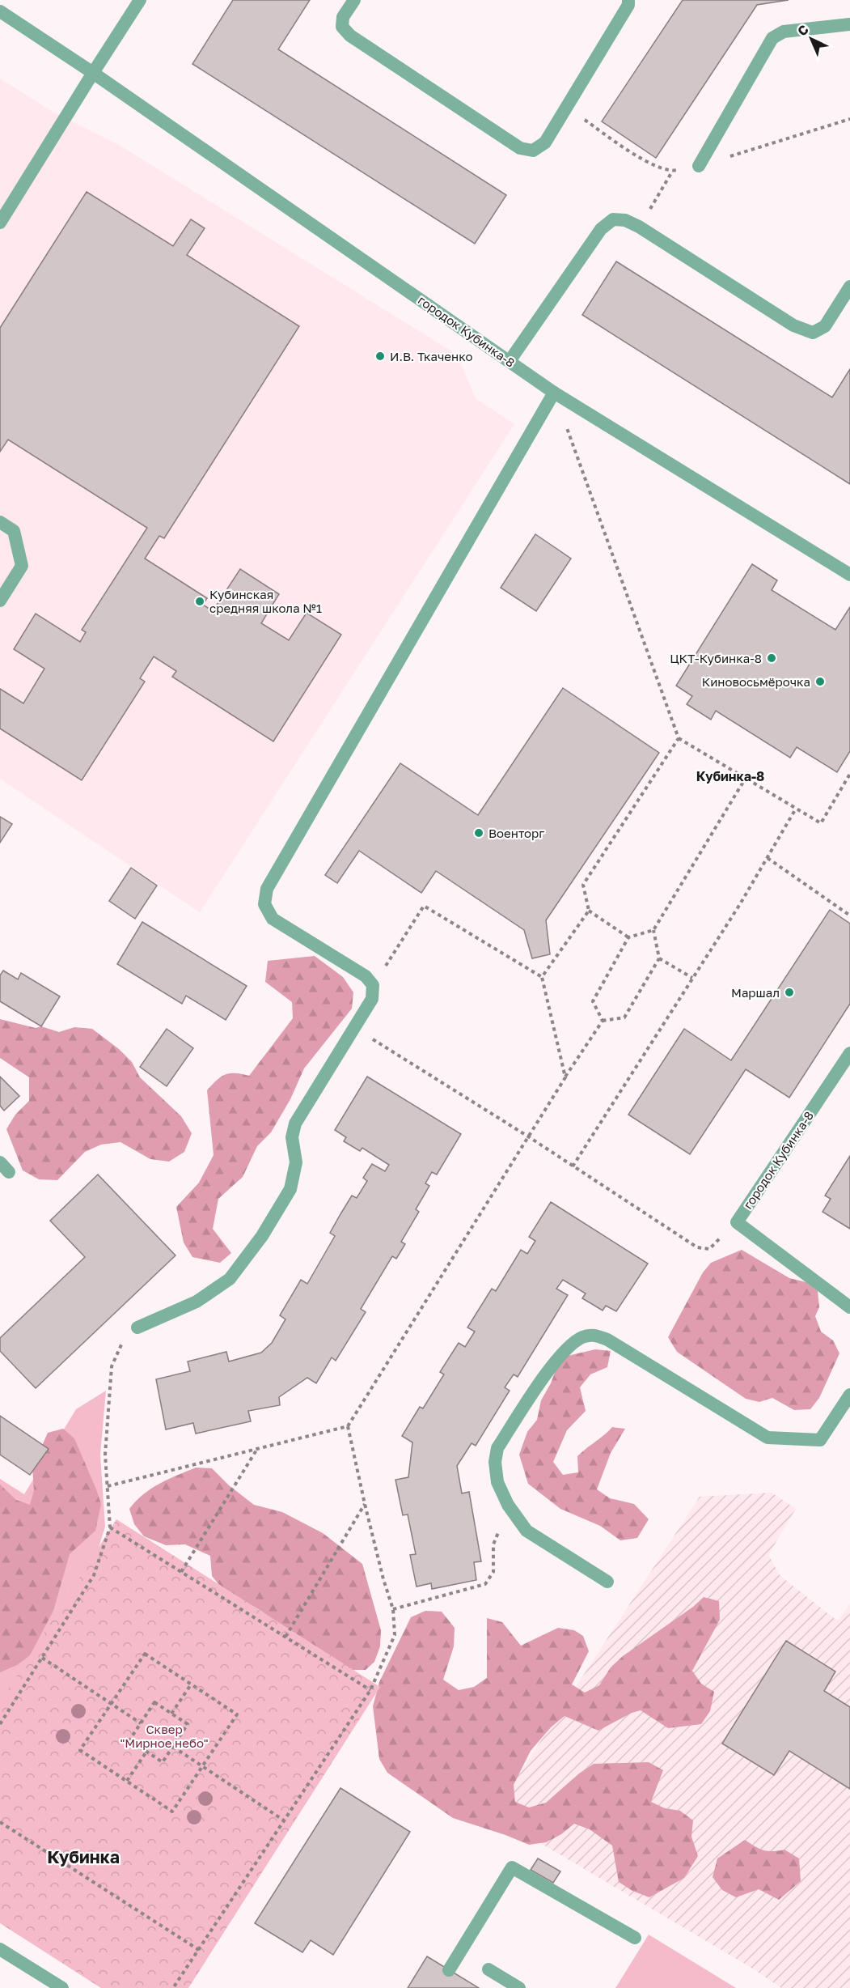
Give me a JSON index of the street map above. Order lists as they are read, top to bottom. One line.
{"streets":{"street":["городок Кубинка-8"]},"districts":["Кубинка-8","Кубинка"],"parks":["Сквер \"Мирное небо\""],"places":["И.В. Ткаченко","Кубинская средняя школа №1","ЦКТ-Кубинка-8","Киновосьмёрочка","Военторг","Маршал"],"north":"top left"}
